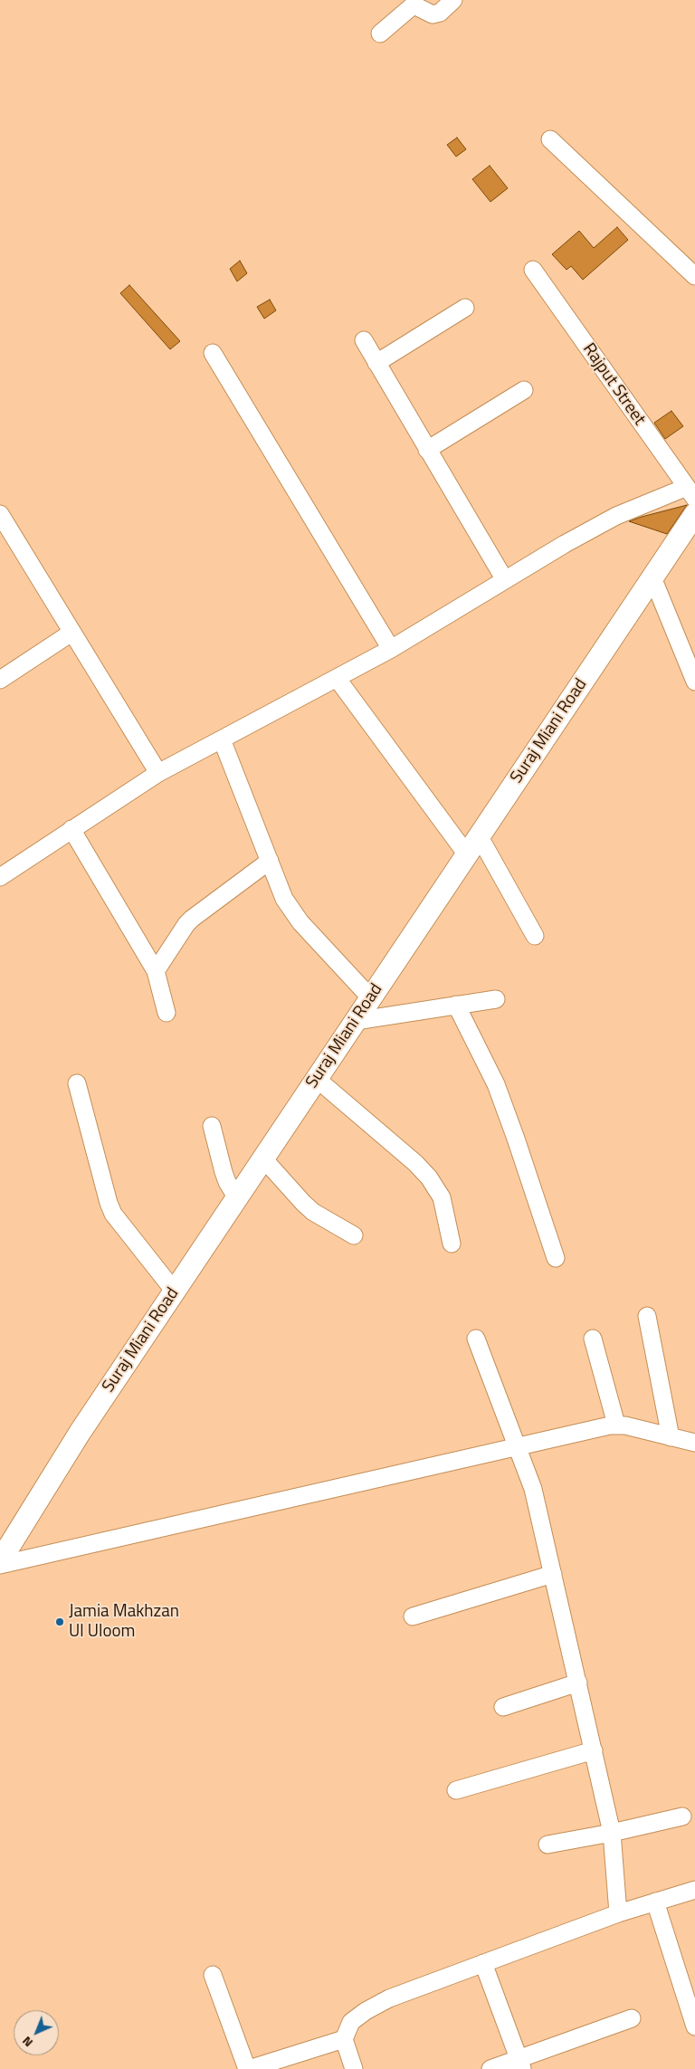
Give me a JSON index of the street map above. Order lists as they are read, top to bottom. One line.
{"streets":{"street":["Rajput Street","Suraj Miani Road"]},"places":["Jamia Makhzan Ul Uloom"],"north":"bottom left"}
